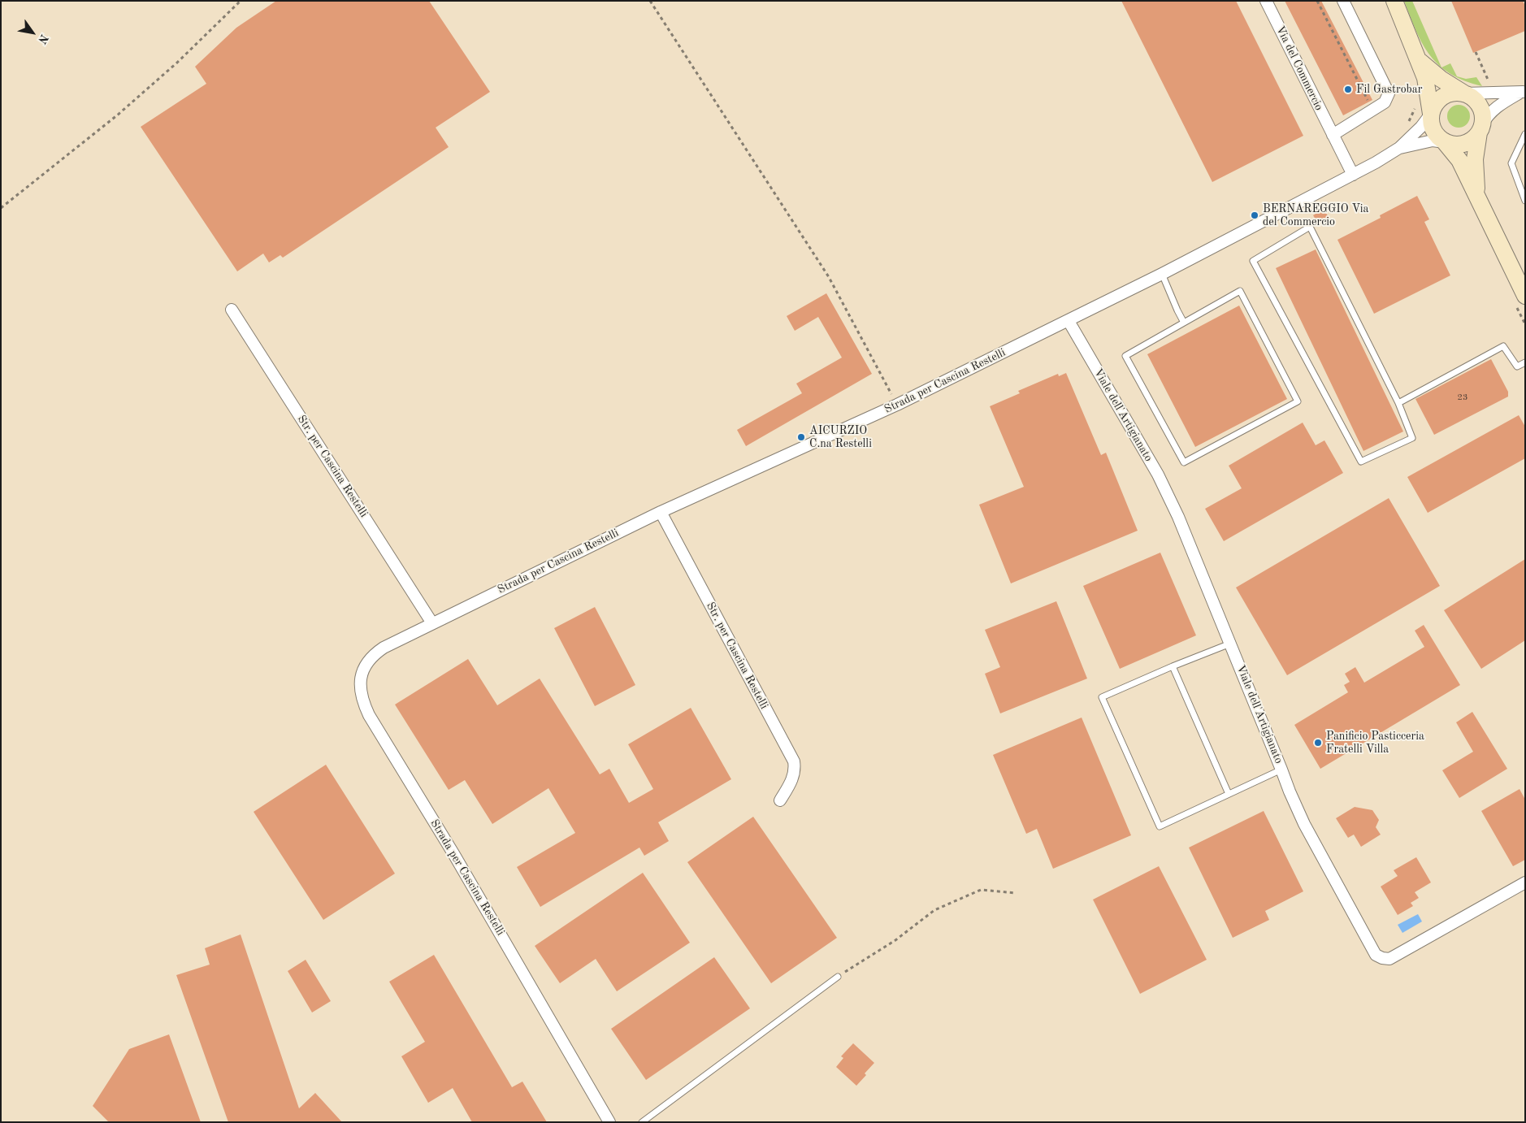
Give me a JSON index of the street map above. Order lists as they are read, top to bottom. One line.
{"streets":{"street":["Via del Commercio","Strada per Cascina Restelli","Viale dell'Artigianato","Str. per Cascina Restelli"]},"crossings":[["Via del Commercio","Strada per Cascina Restelli"],["Strada per Cascina Restelli","Viale dell'Artigianato"],["Strada per Cascina Restelli","Str. per Cascina Restelli"]],"places":["Fil Gastrobar","BERNAREGGIO Via del Commercio","AICURZIO C.na Restelli","Panificio Pasticceria Fratelli Villa"],"house_numbers":["23"],"north":"bottom right"}
